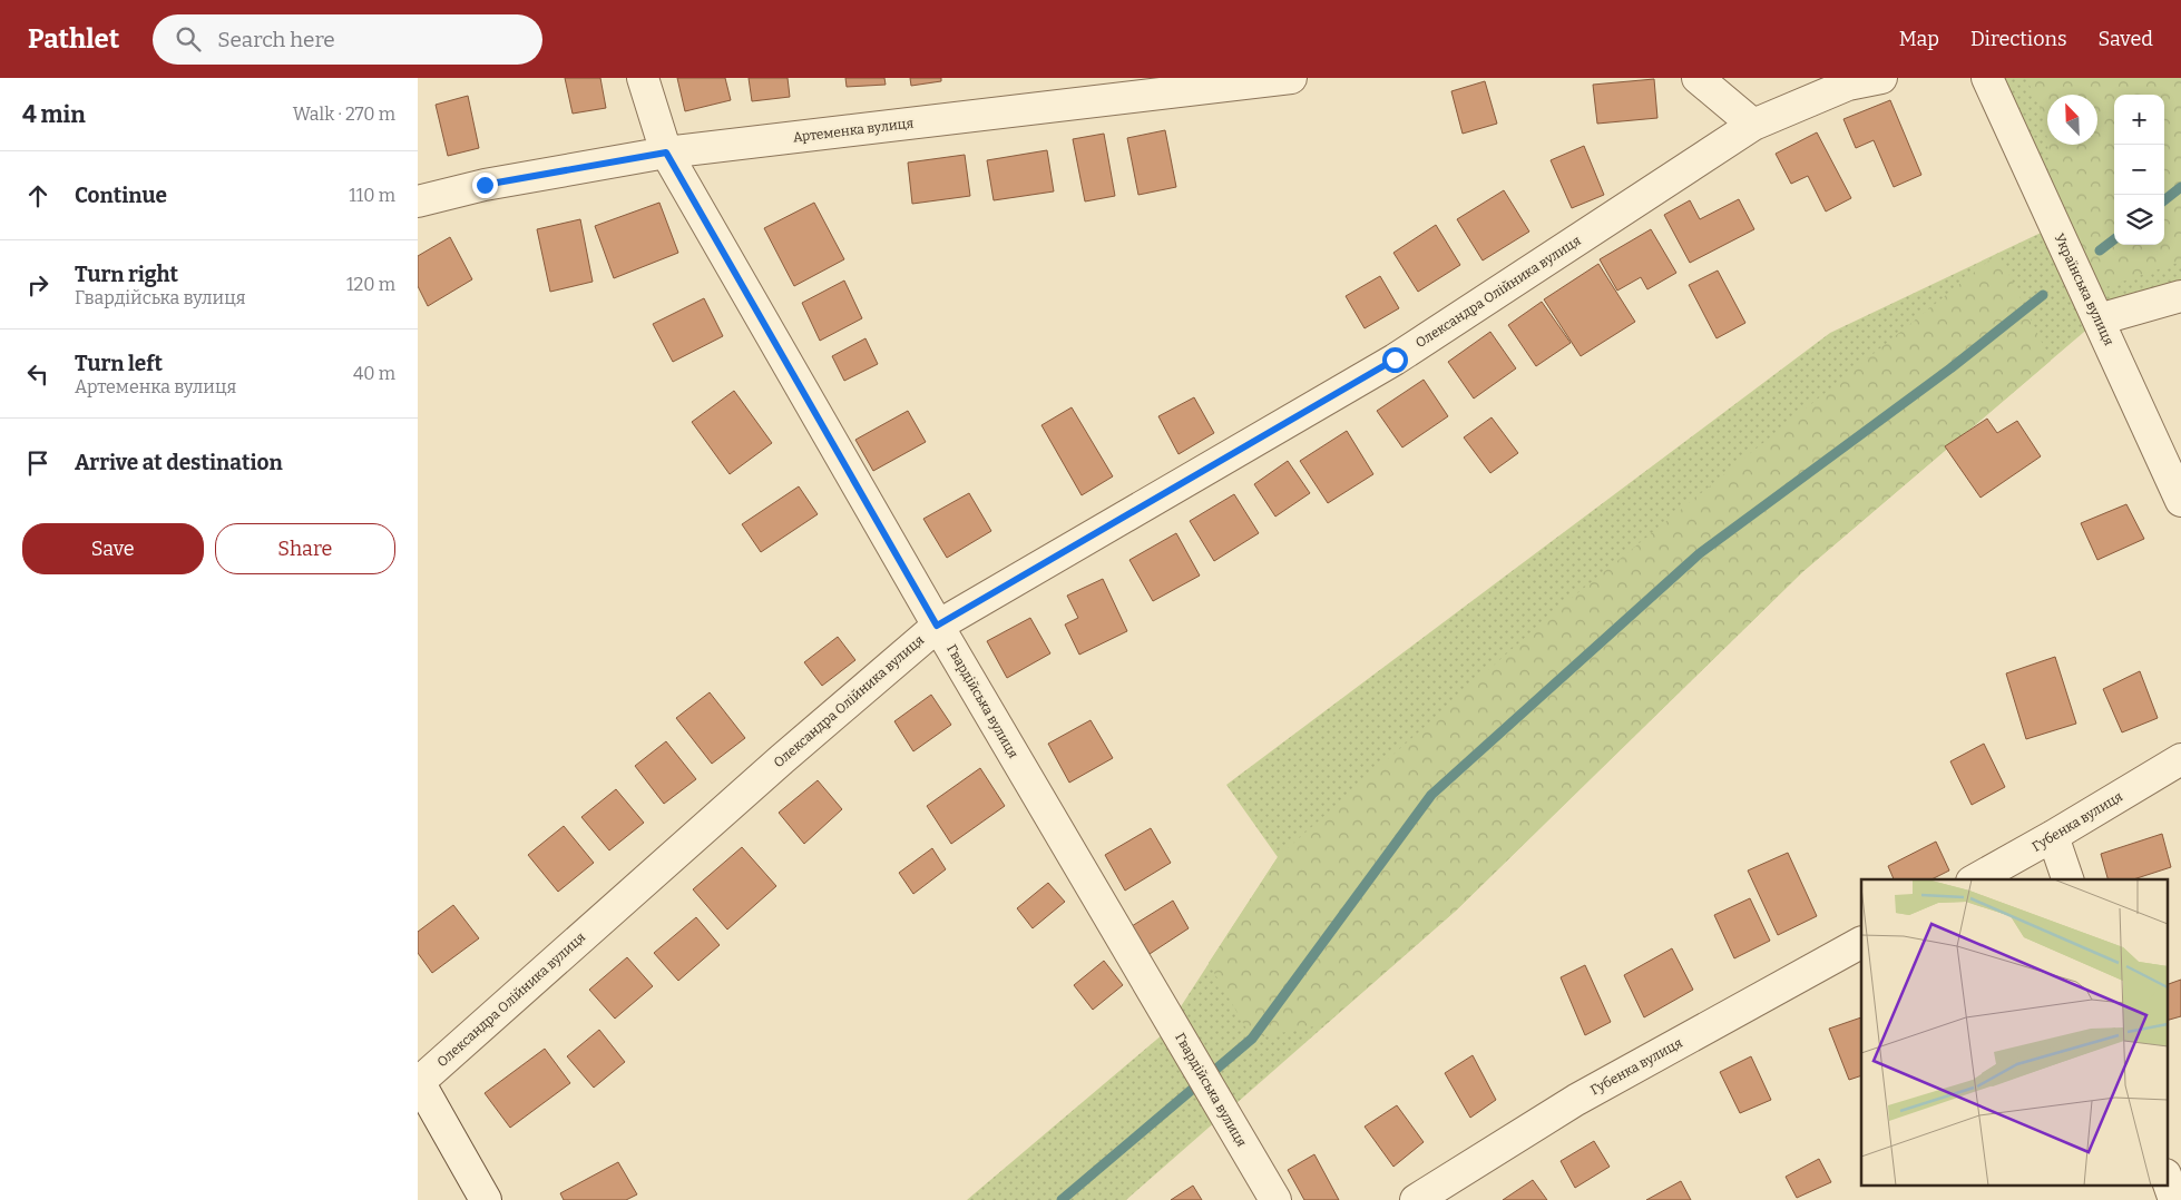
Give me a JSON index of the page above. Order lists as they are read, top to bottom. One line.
{"streets":{"street":["Артеменка вулиця","Українська вулиця","Олександра Олійника вулиця","Гвардійська вулиця","Губенка вулиця"]},"crossings":[["Артеменка вулиця","Гвардійська вулиця"],["Олександра Олійника вулиця","Гвардійська вулиця"]],"north":"top left","page":{"header":"Pathlet","search":"Search here","nav":["Map","Directions","Saved"],"heading":["4 min","Walk · 270 m"],"map_buttons":["+","−"],"list":[["Continue","110 m"],["Turn right","Гвардійська вулиця","120 m"],["Turn left","Артеменка вулиця","40 m"],"Arrive at destination"],"buttons":["Save","Share"]}}
